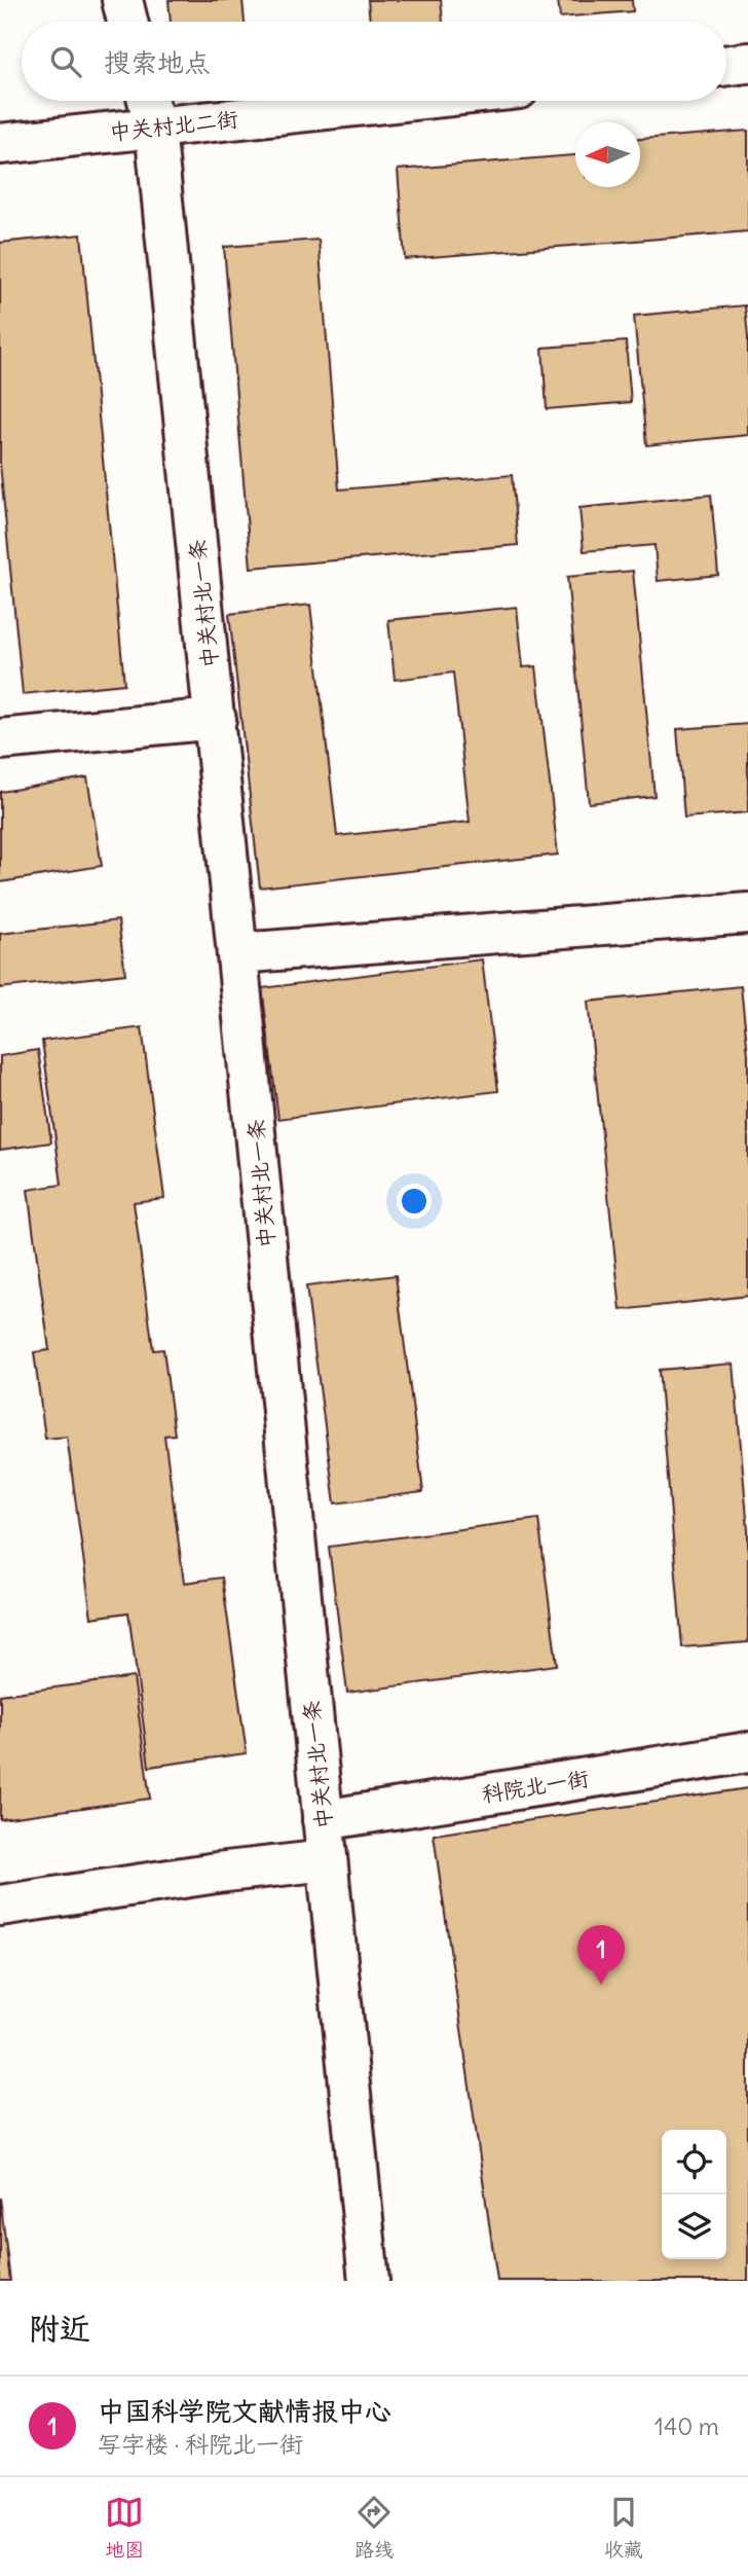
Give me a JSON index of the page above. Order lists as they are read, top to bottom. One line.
{"streets":{"street":["中关村北二街","中关村北一条","科院北一街"]},"crossings":[["中关村北二街","中关村北一条"],["中关村北一条","科院北一街"]],"north":"left","page":{"search":"搜索地点","pins":"1","heading":"附近","list":[{"mark":"1","name":"中国科学院文献情报中心","note":"写字楼 · 科院北一街","value":"140 m"}],"nav":["地图","路线","收藏"]}}
